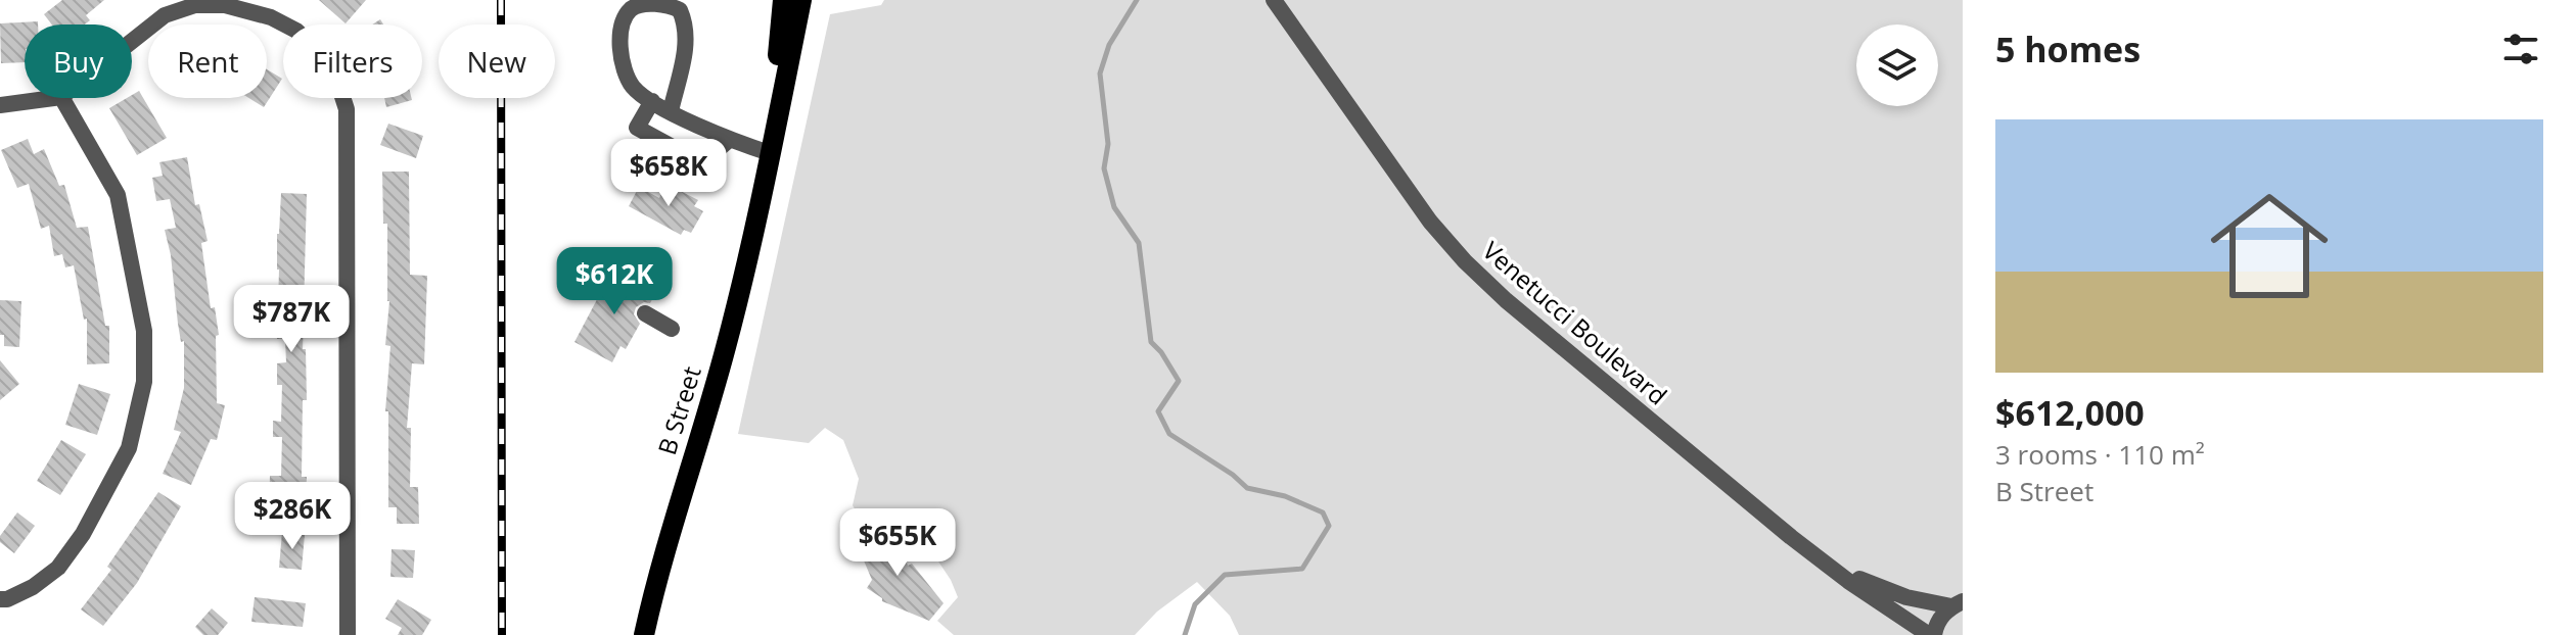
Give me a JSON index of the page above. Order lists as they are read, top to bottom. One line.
{"streets":{"main road":["B Street"],"street":["Venetucci Boulevard"]},"page":{"heading":"5 homes","chip":["Buy","Rent","Filters","New"],"list":[{"name":"$612,000","note":"3 rooms · 110 m² · B Street"}],"price":["$658K","$612K","$787K","$286K","$655K"]}}
